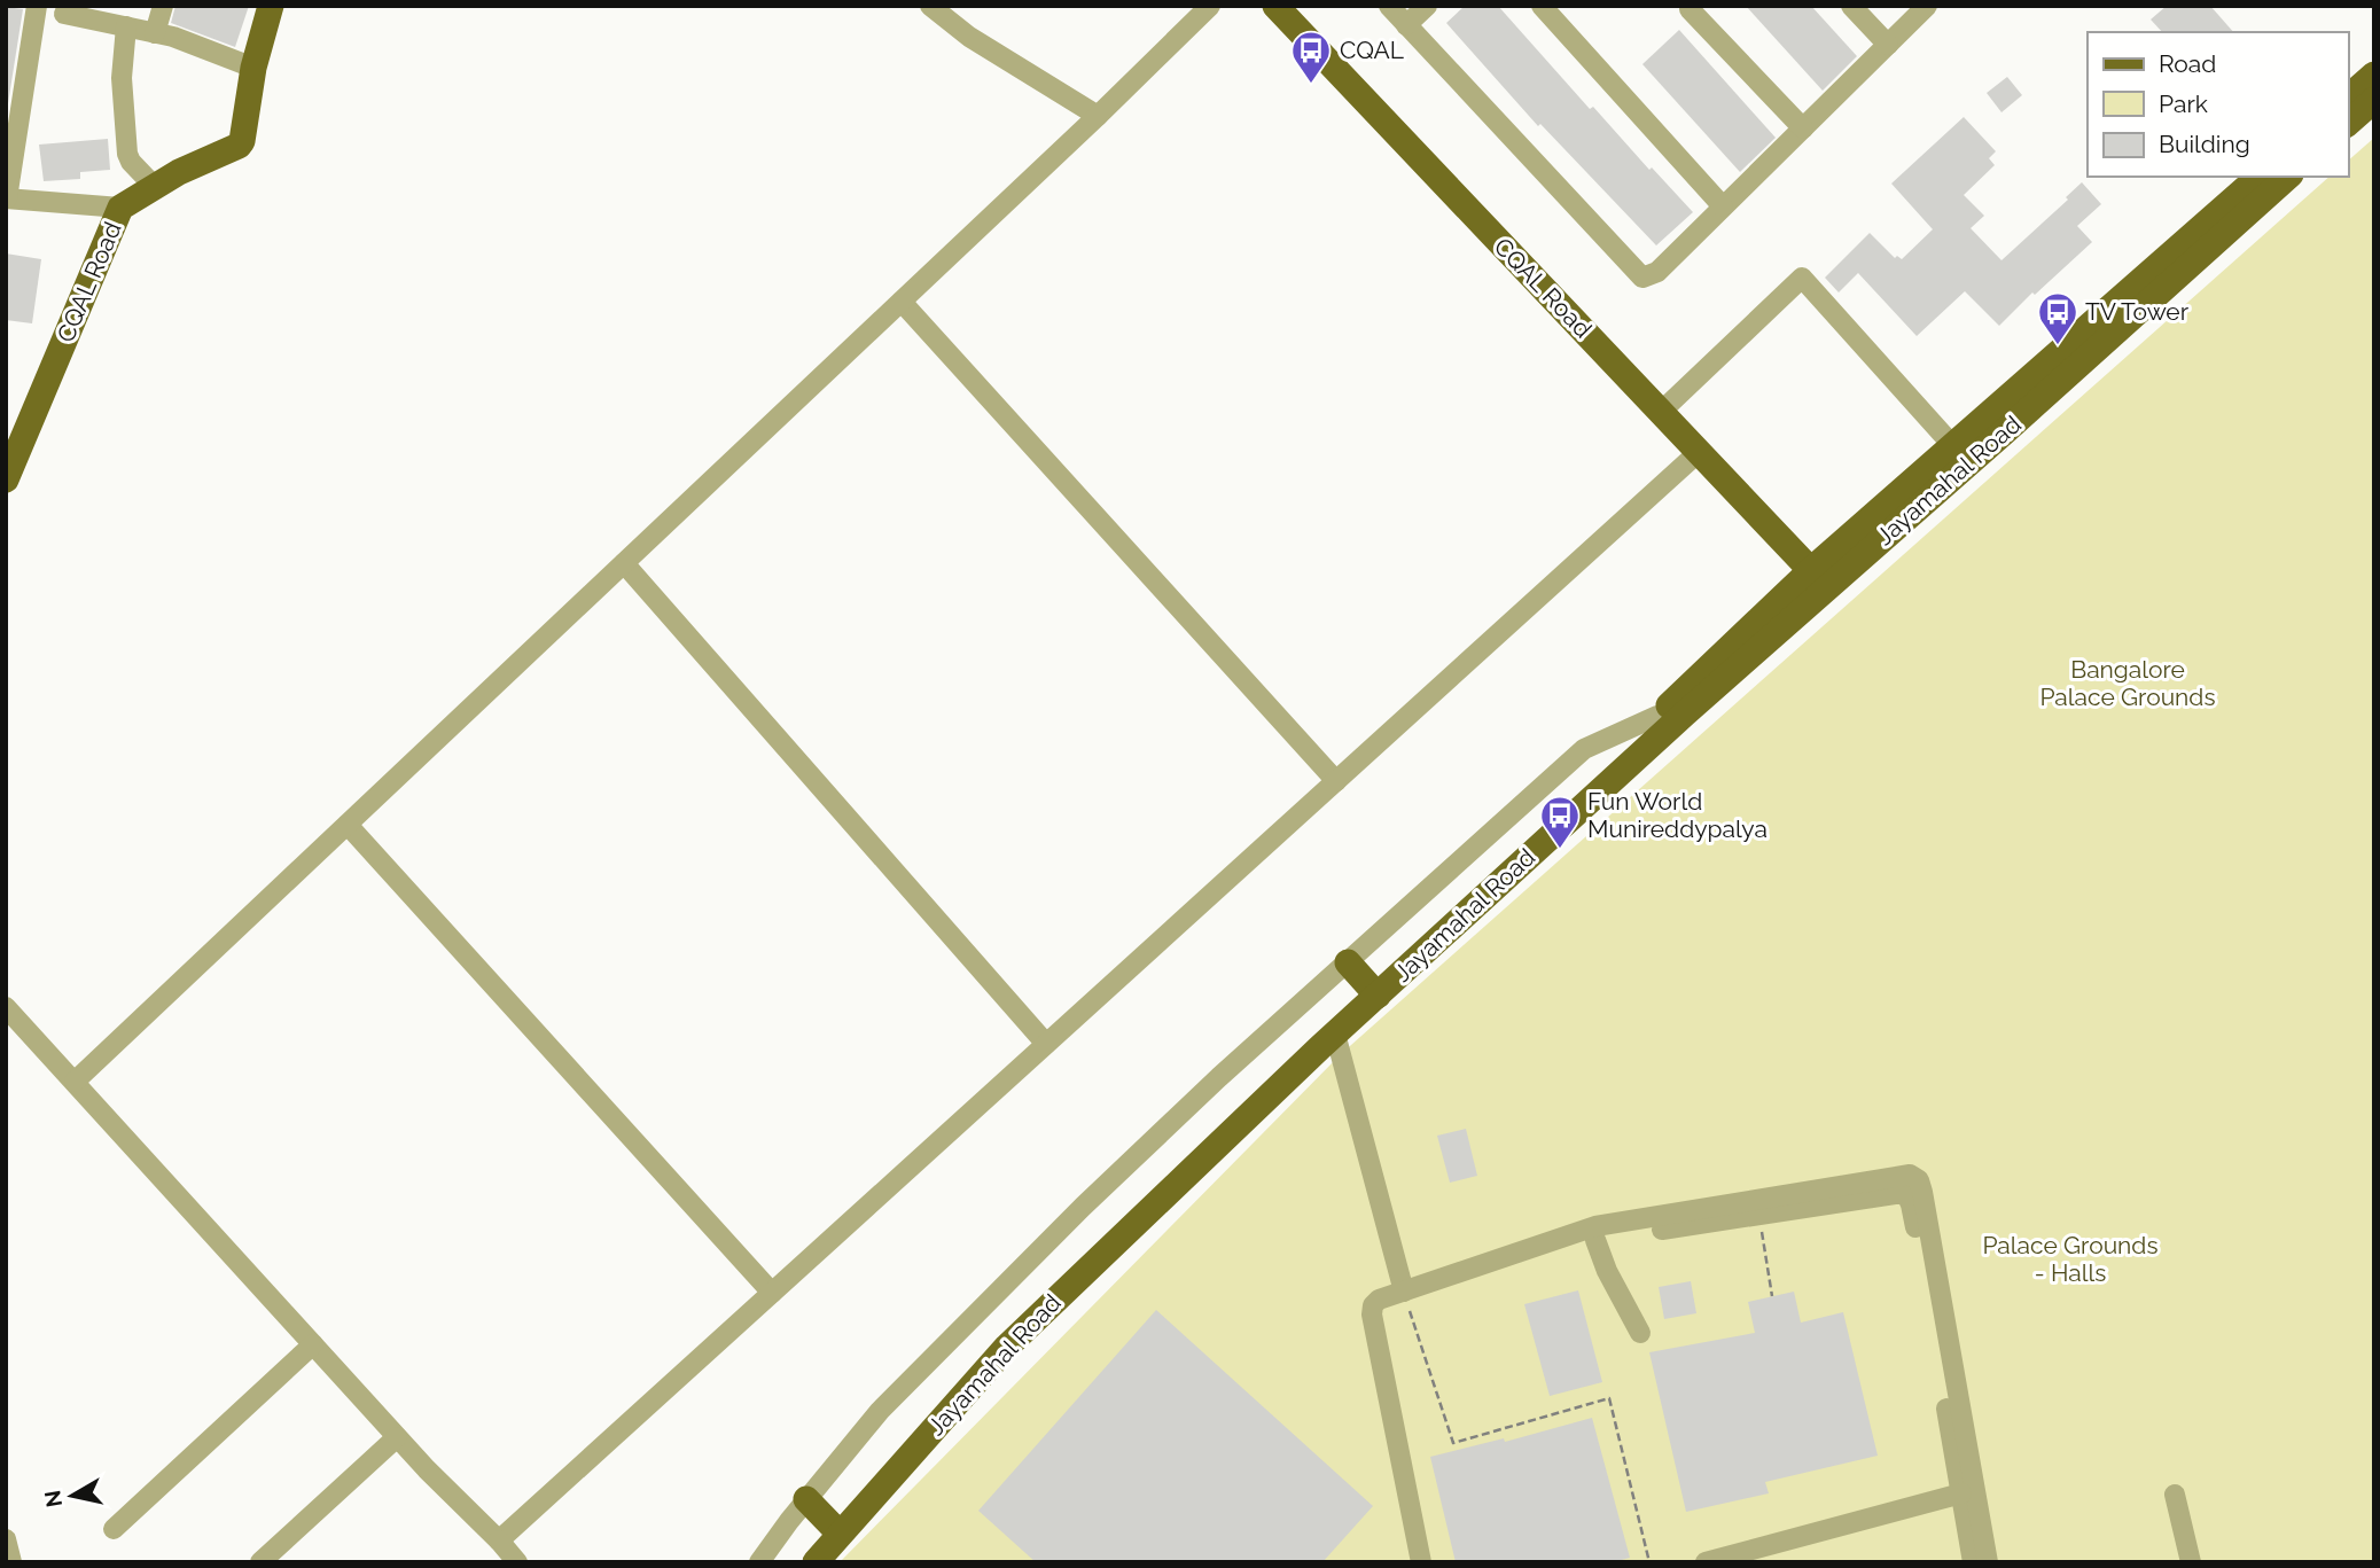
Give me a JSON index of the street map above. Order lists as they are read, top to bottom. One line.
{"streets":{"main road":["CQAL Road","Jayamahal Road"]},"crossings":[["CQAL Road","Jayamahal Road"]],"parks":["Bangalore Palace Grounds","Palace Grounds - Halls"],"places":{"bus stop":["CQAL","TV Tower","Fun World Munireddypalya"]},"legend":["Road","Park","Building"],"north":"left"}
